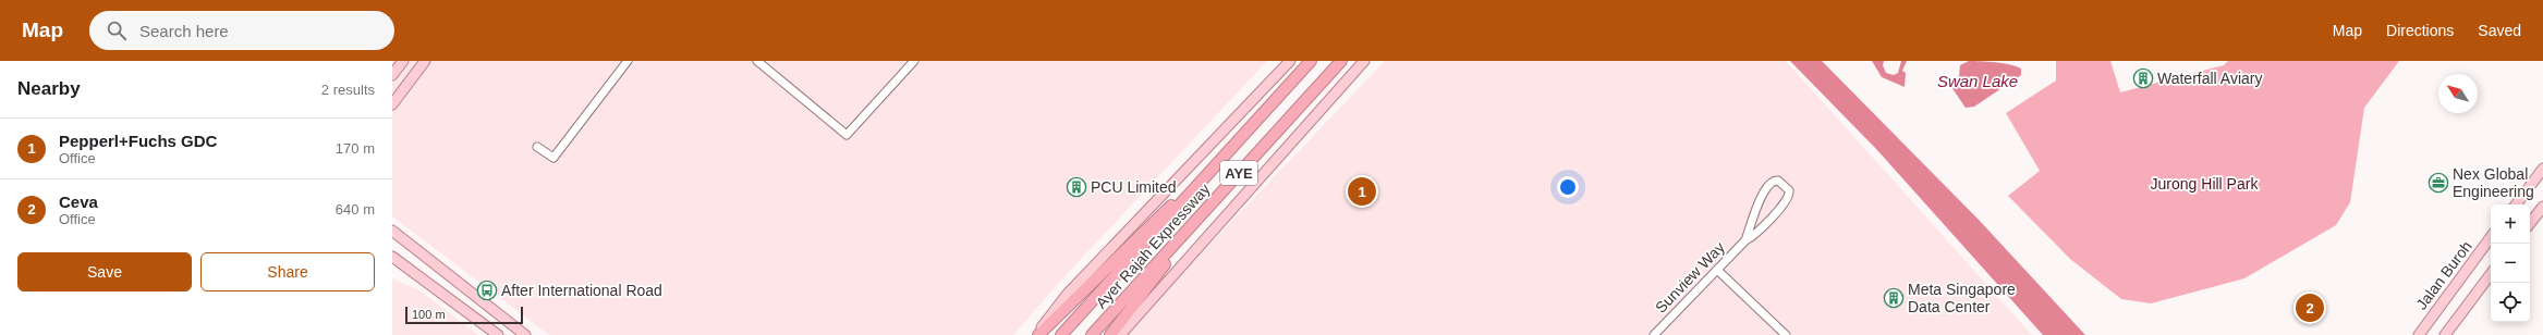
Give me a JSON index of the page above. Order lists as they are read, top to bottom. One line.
{"streets":{"highway":["AYE","Ayer Rajah Expressway"],"main road":["Jalan Buroh"],"street":["Sunview Way"]},"water":["Swan Lake"],"parks":["Jurong Hill Park"],"places":{"building":["Waterfall Aviary","PCU Limited","Meta Singapore Data Center"],"office":["Nex Global Engineering"],"bus stop":["After International Road"]},"scale_bar":"100 m","north":"top left","page":{"header":"Map","search":"Search here","nav":["Map","Directions","Saved"],"heading":["Nearby","2 results"],"list":[{"mark":"1","name":"Pepperl+Fuchs GDC","note":"Office","value":"170 m"},{"mark":"2","name":"Ceva","note":"Office","value":"640 m"}],"pins":["1","2"],"map_buttons":["+","−"],"buttons":["Save","Share"],"scale":"100 m"}}
